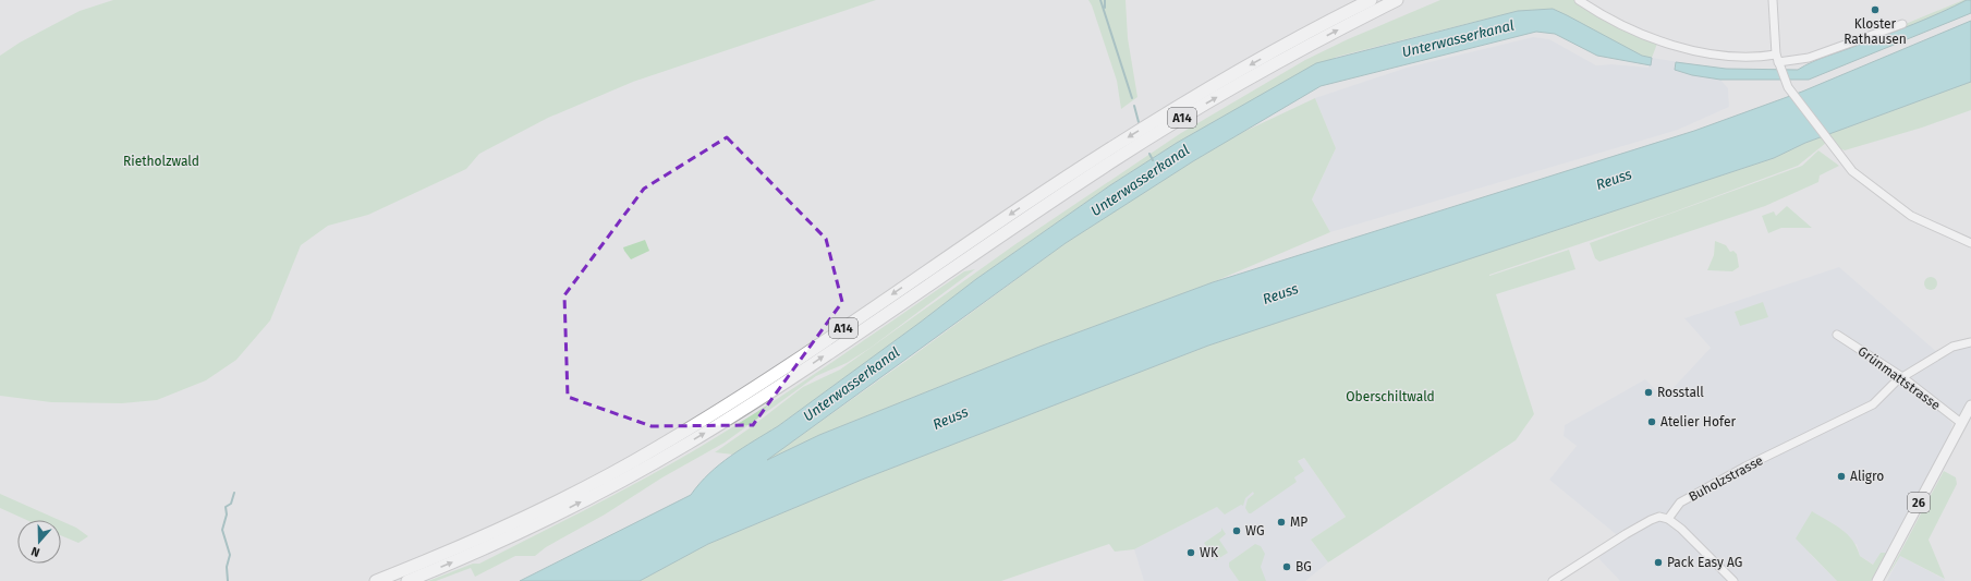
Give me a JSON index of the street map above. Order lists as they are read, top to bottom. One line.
{"streets":{"highway":["A14"],"main road":["26"],"street":["Grünmattstrasse","Buholzstrasse"]},"crossings":[["Grünmattstrasse","Buholzstrasse"],["Grünmattstrasse","26"]],"water":["Unterwasserkanal","Reuss"],"parks":["Rietholzwald","Oberschiltwald"],"places":["Kloster Rathausen","Rosstall","Atelier Hofer","Aligro","MP","WG","WK","Pack Easy AG","BG"],"north":"bottom"}
